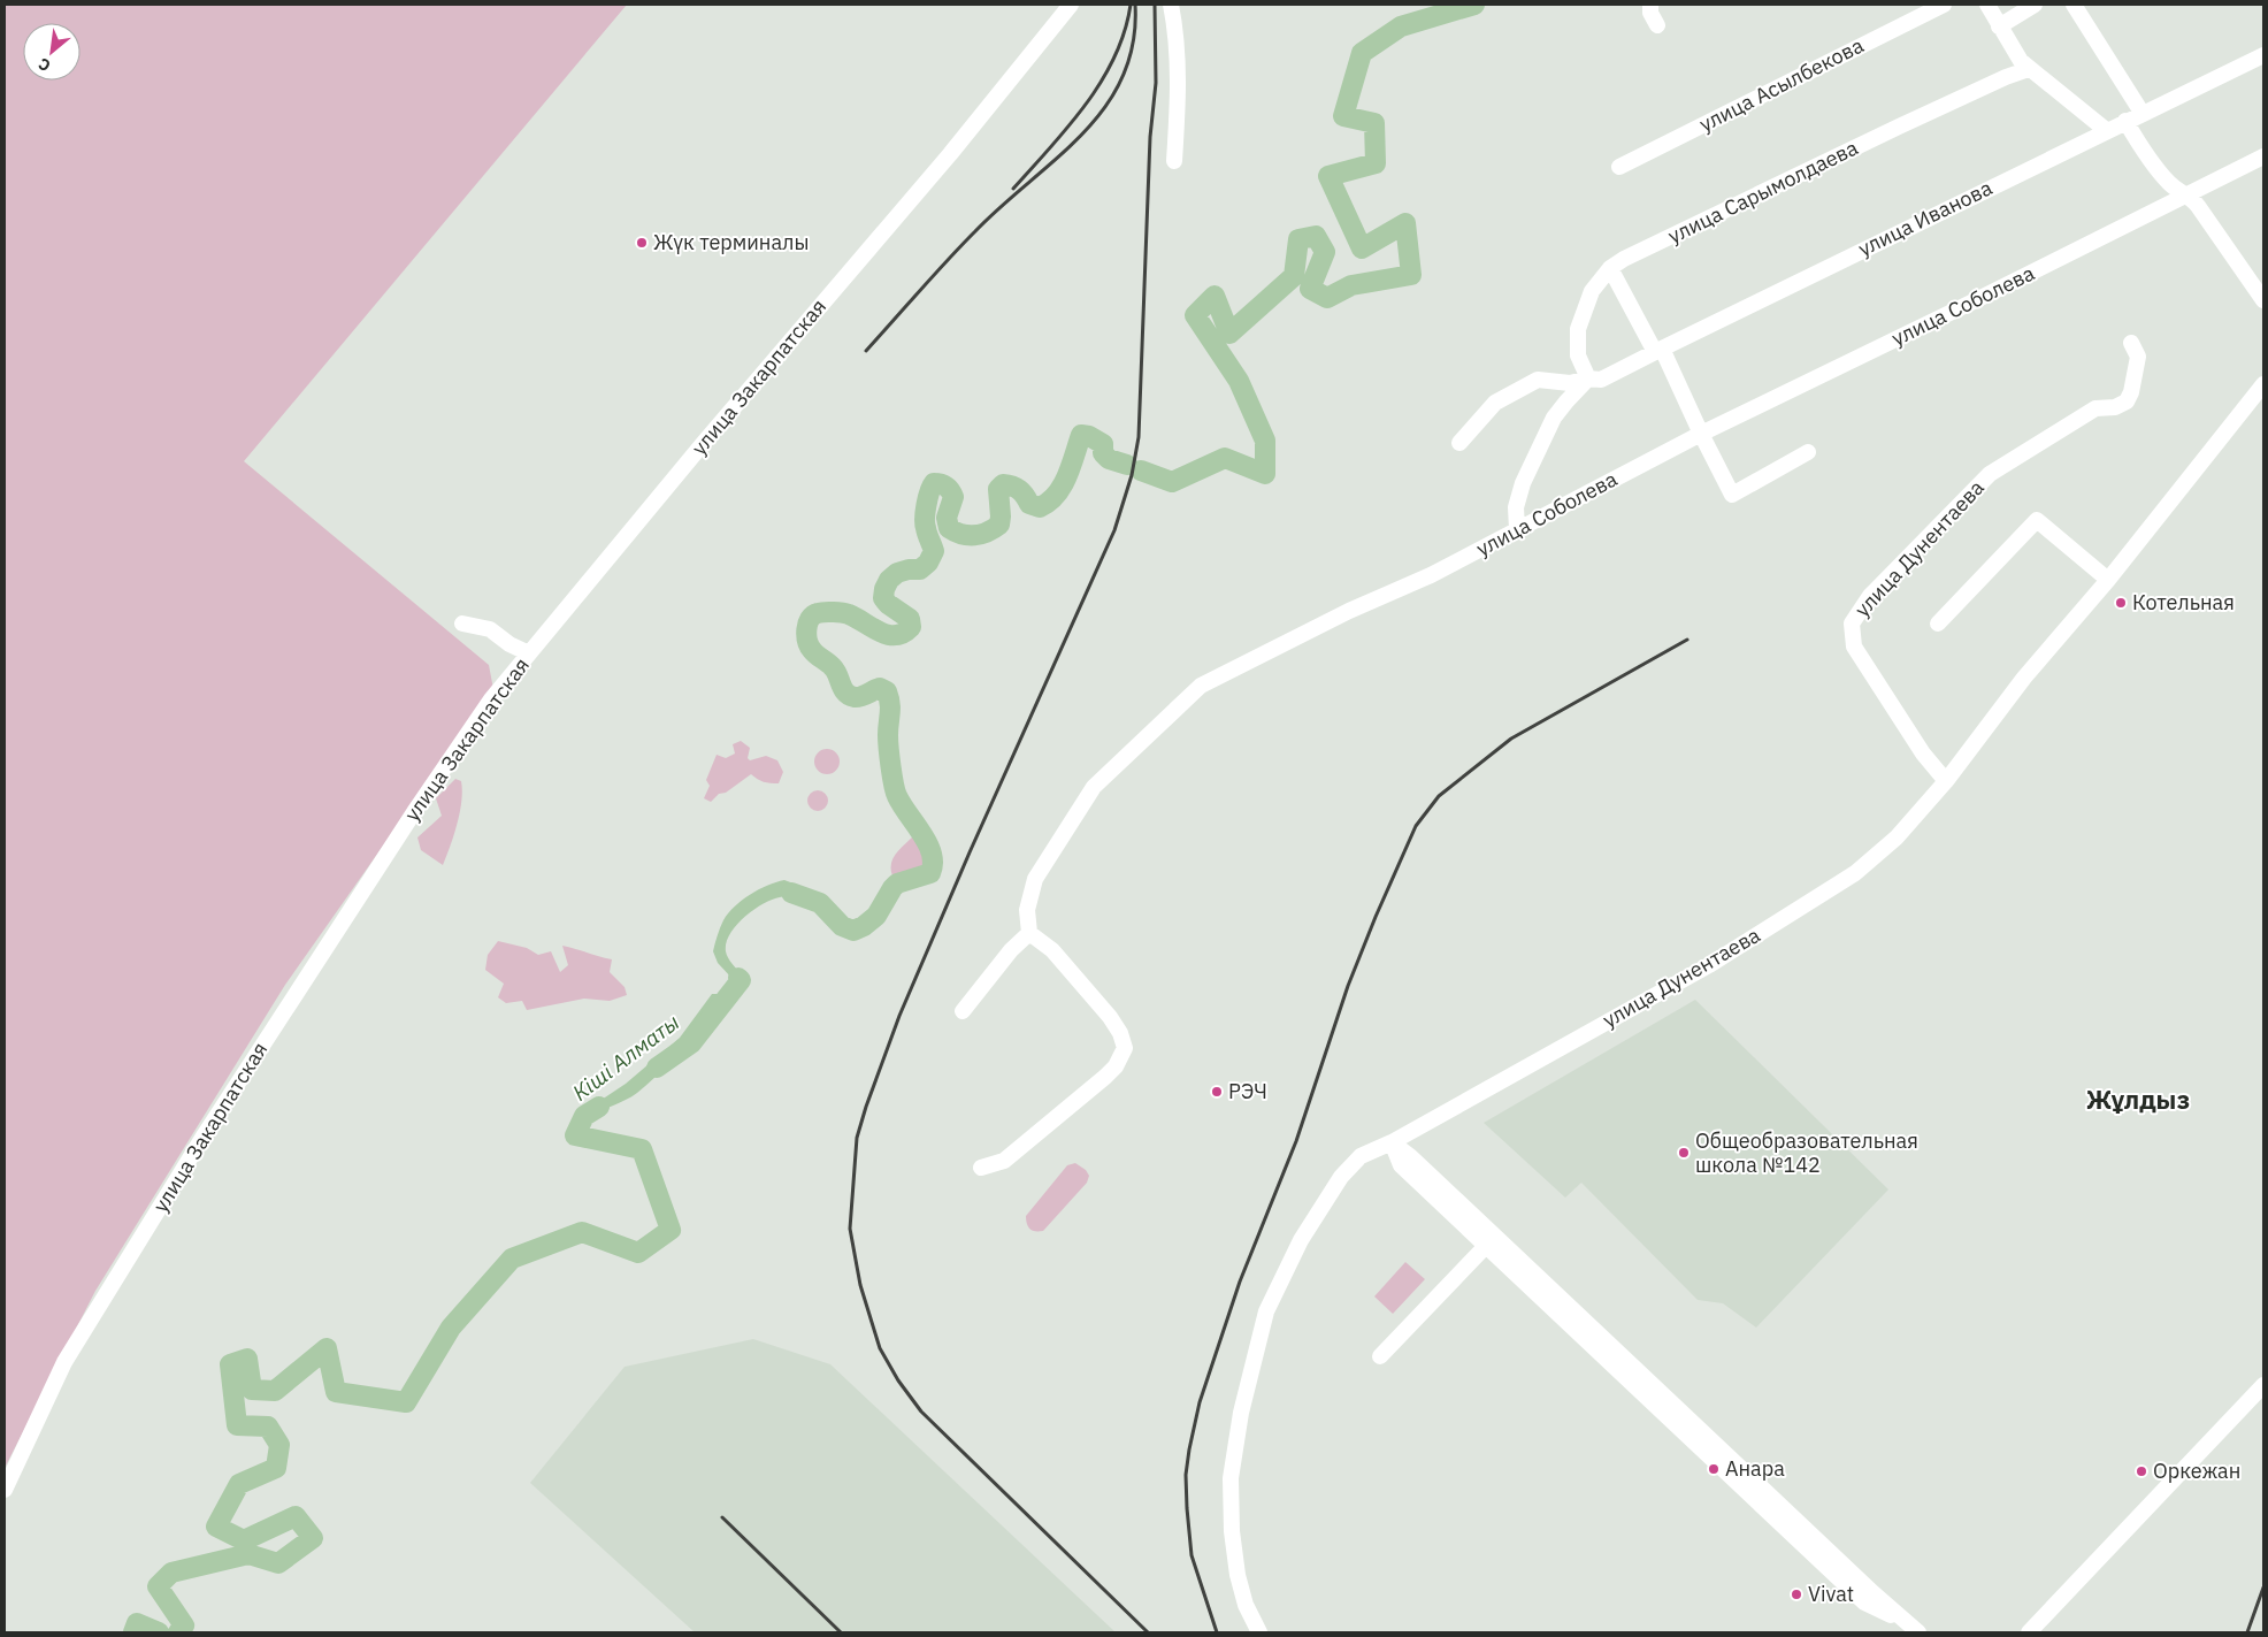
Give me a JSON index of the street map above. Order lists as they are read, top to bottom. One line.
{"streets":{"street":["улица Асылбекова","улица Сарымолдаева","улица Иванова","улица Соболева","улица Закарпатская","улица Дунентаева"]},"crossings":[["улица Сарымолдаева","улица Иванова"]],"districts":["Жұлдыз"],"water":["Кіші Алматы"],"places":["Жүк терминалы","Котельная","РЭЧ","Общеобразовательная школа №142","Анара","Оркежан","Vivat"],"north":"bottom left"}
